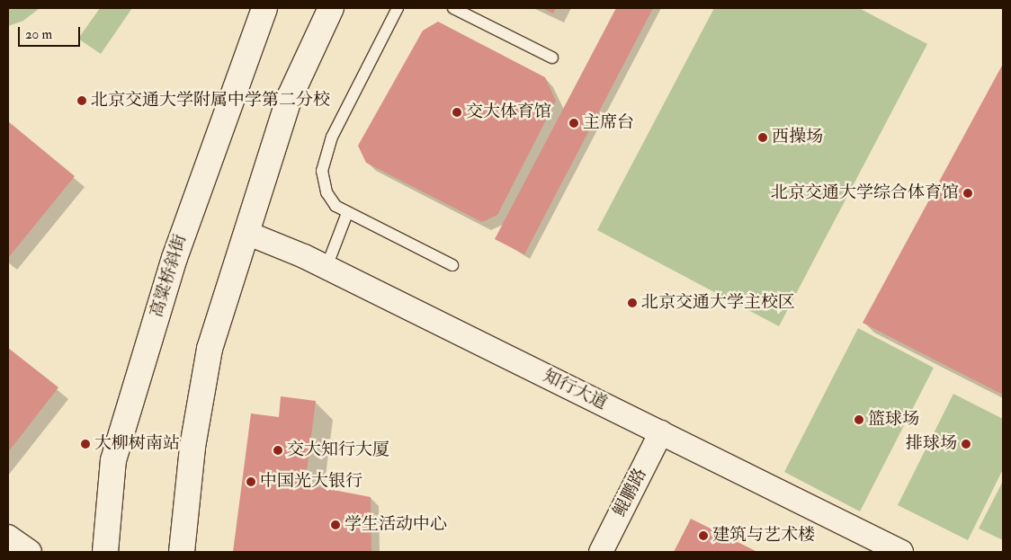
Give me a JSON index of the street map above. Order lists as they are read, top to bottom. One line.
{"streets":{"main road":["高粱桥斜街"],"street":["知行大道","鲲鹏路"]},"crossings":[["知行大道","鲲鹏路"]],"places":["北京交通大学附属中学第二分校","交大体育馆","主席台","西操场","北京交通大学综合体育馆","北京交通大学主校区","篮球场","大柳树南站","排球场","交大知行大厦","中国光大银行","学生活动中心","建筑与艺术楼"],"scale_bar":"20 m"}
